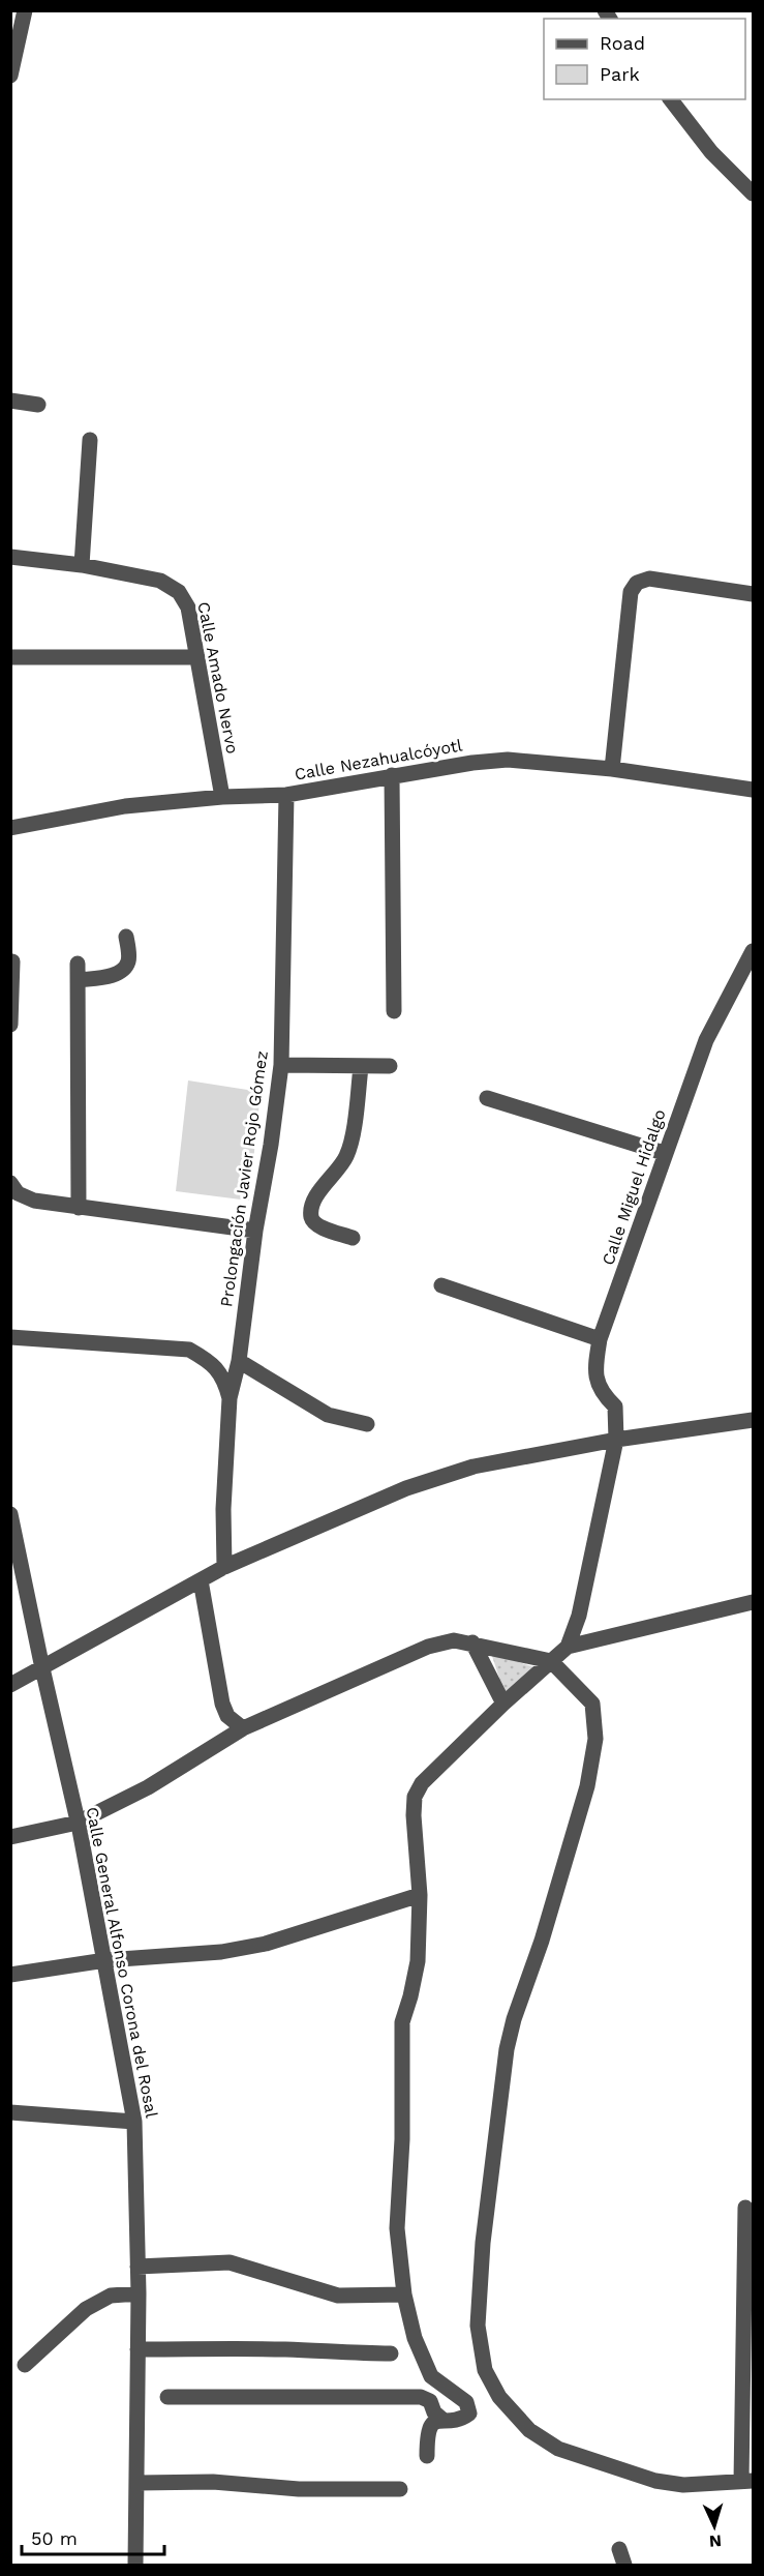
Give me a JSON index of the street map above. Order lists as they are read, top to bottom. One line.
{"streets":{"street":["Calle Amado Nervo","Calle Nezahualcóyotl","Prolongación Javier Rojo Gómez","Calle Miguel Hidalgo","Calle General Alfonso Corona del Rosal"]},"crossings":[["Calle Amado Nervo","Calle Nezahualcóyotl"],["Calle Nezahualcóyotl","Prolongación Javier Rojo Gómez"]],"legend":["Road","Park"],"scale_bar":"50 m","north":"bottom"}
